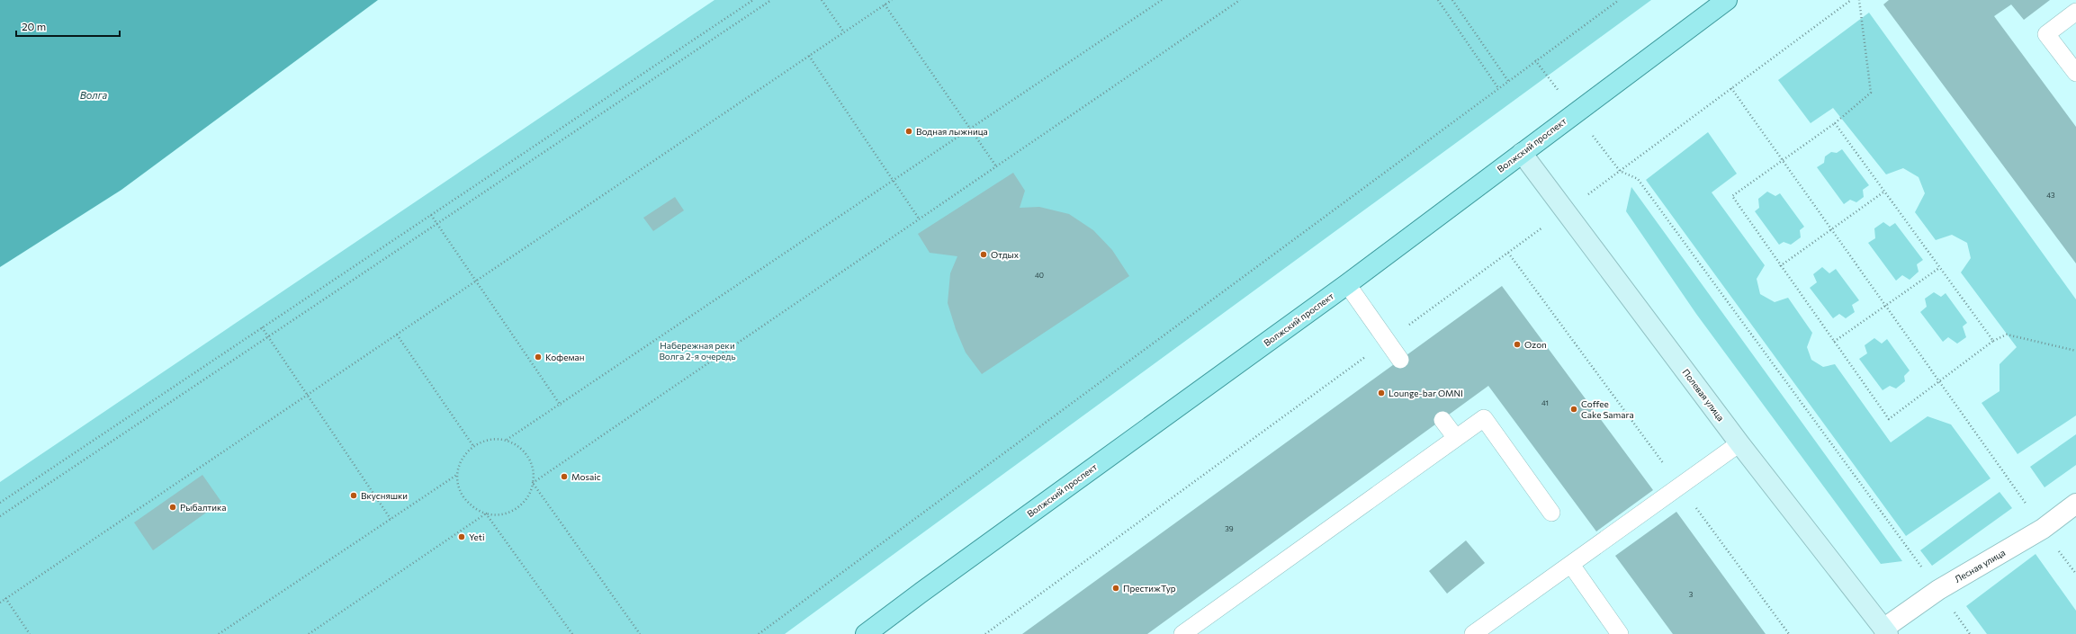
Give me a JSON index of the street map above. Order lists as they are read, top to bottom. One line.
{"streets":{"main road":["Волжский проспект"],"street":["Полевая улица","Лесная улица"]},"crossings":[["Волжский проспект","Полевая улица"],["Полевая улица","Лесная улица"]],"water":["Волга"],"parks":["Набережная реки Волга 2-я очередь"],"places":["Водная лыжница","Отдых","Ozon","Кофеман","Lounge-bar OMNI","Coffee Cake Samara","Mosaic","Вкусняшки","Рыбалтика","Yeti","ПрестижТур"],"house_numbers":["43","40","41","39","3"],"scale_bar":"20 m"}
